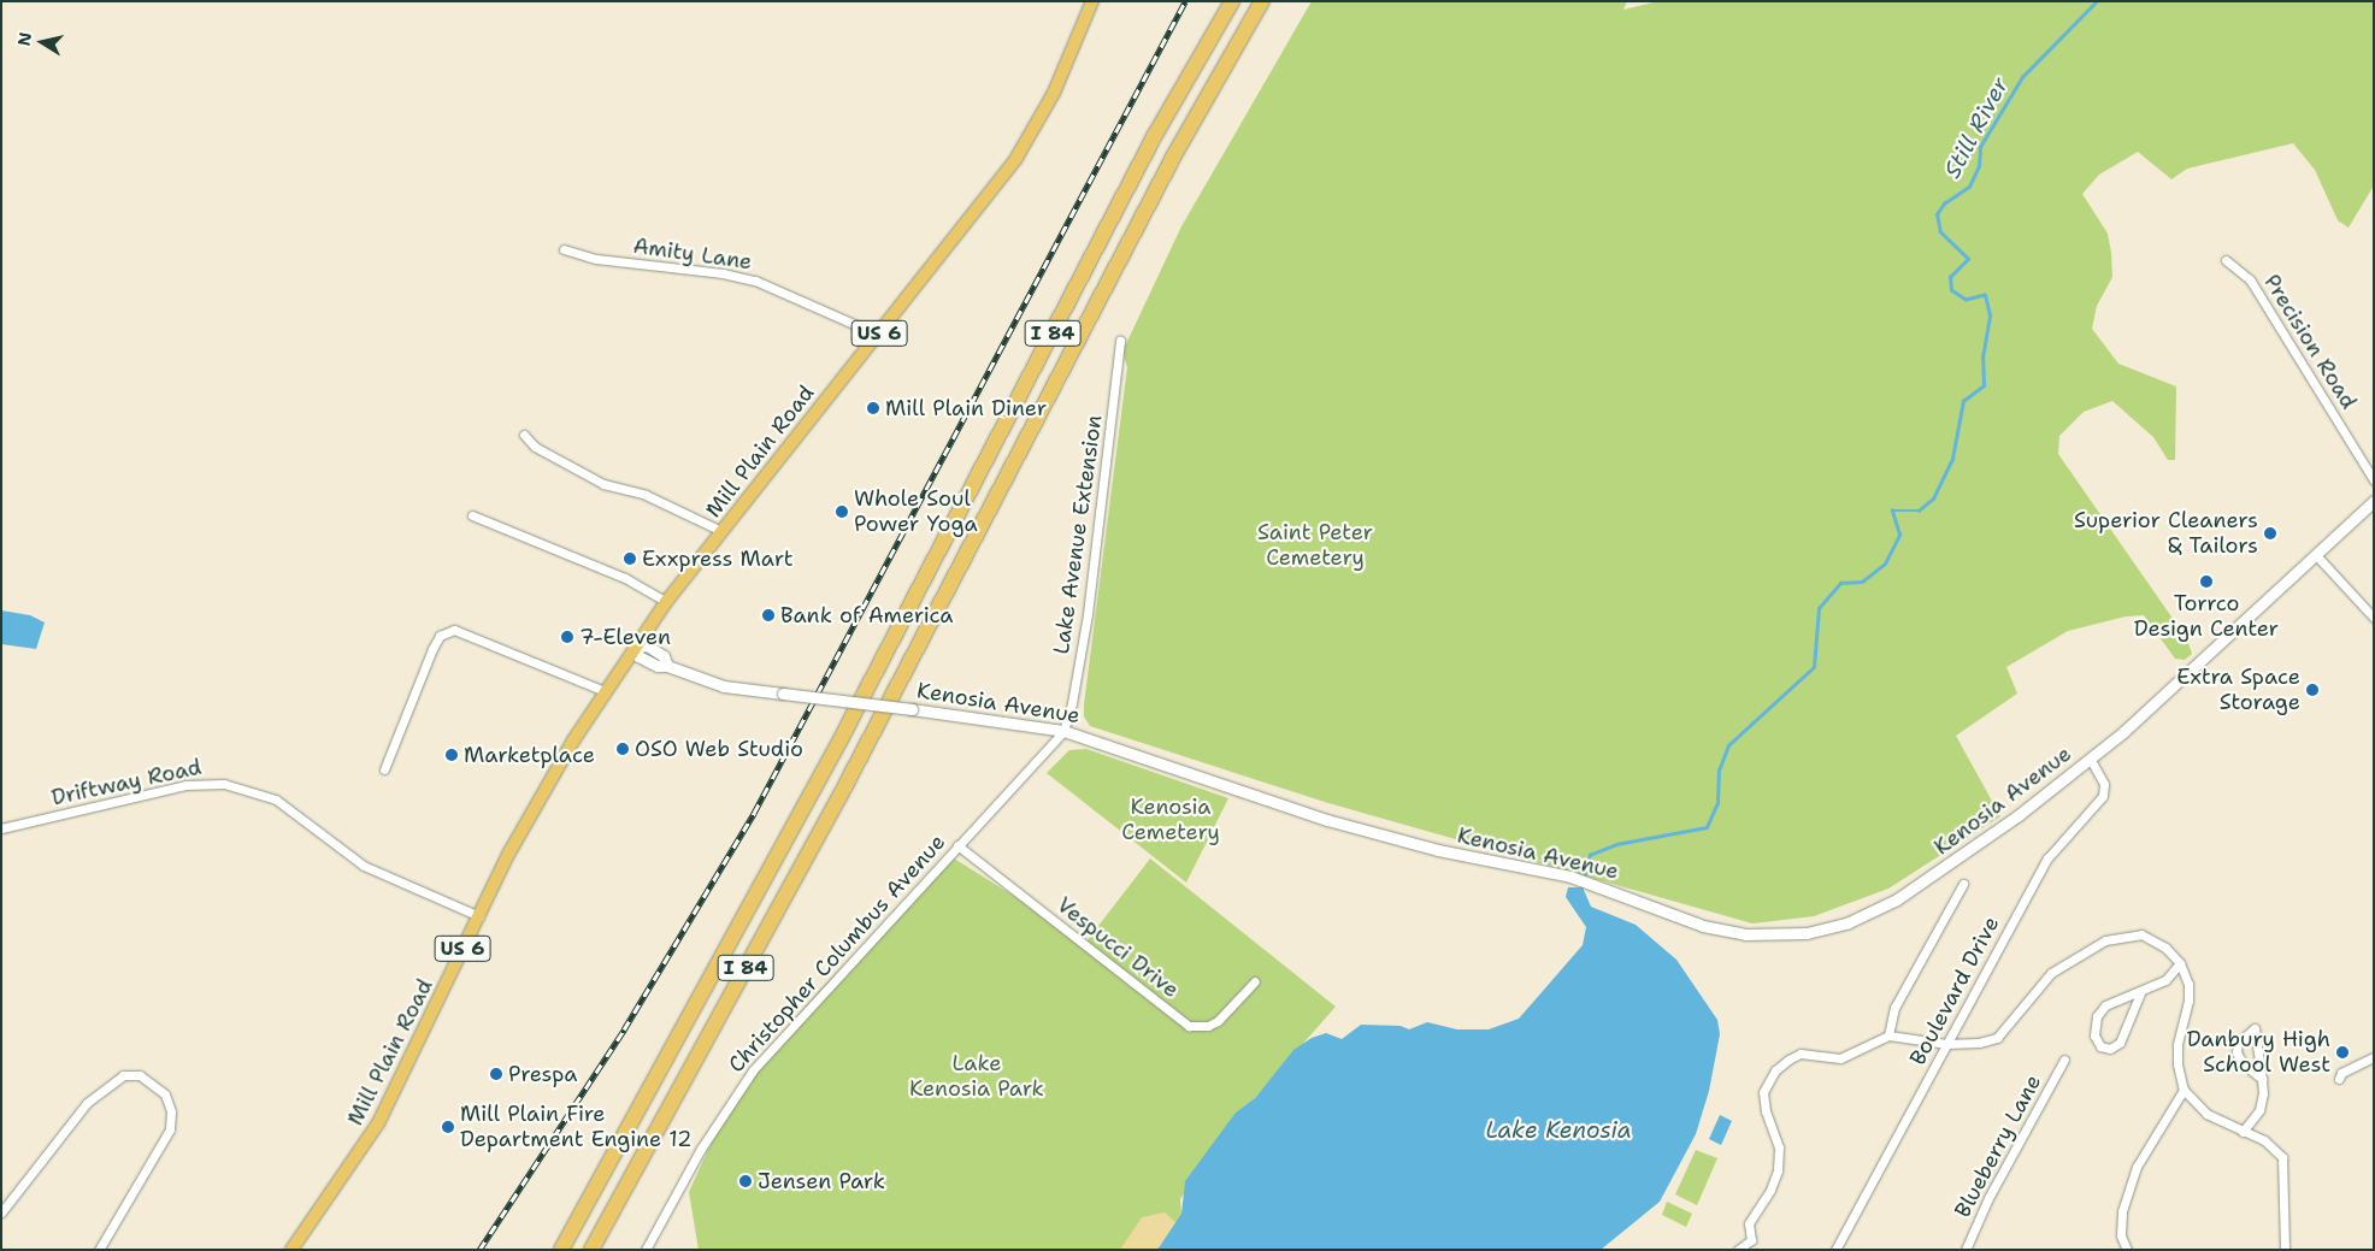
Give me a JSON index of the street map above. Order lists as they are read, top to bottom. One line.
{"streets":{"highway":["I 84"],"main road":["US 6","Mill Plain Road"],"street":["Amity Lane","Precision Road","Lake Avenue Extension","Kenosia Avenue","Driftway Road","Vespucci Drive","Christopher Columbus Avenue","Boulevard Drive","Blueberry Lane"]},"crossings":[["Amity Lane","Mill Plain Road"],["Mill Plain Road","Kenosia Avenue"],["Mill Plain Road","Driftway Road"],["Lake Avenue Extension","Kenosia Avenue"],["Lake Avenue Extension","Christopher Columbus Avenue"],["Kenosia Avenue","Christopher Columbus Avenue"],["Kenosia Avenue","Boulevard Drive"],["Vespucci Drive","Christopher Columbus Avenue"]],"water":["Still River","Lake Kenosia"],"parks":["Saint Peter Cemetery","Kenosia Cemetery","Lake Kenosia Park"],"places":["Mill Plain Diner","Whole Soul Power Yoga","Superior Cleaners & Tailors","Exxpress Mart","Torrco Design Center","Bank of America","7-Eleven","Extra Space Storage","OSO Web Studio","Marketplace","Danbury High School West","Prespa","Mill Plain Fire Department Engine 12","Jensen Park"],"north":"left"}
